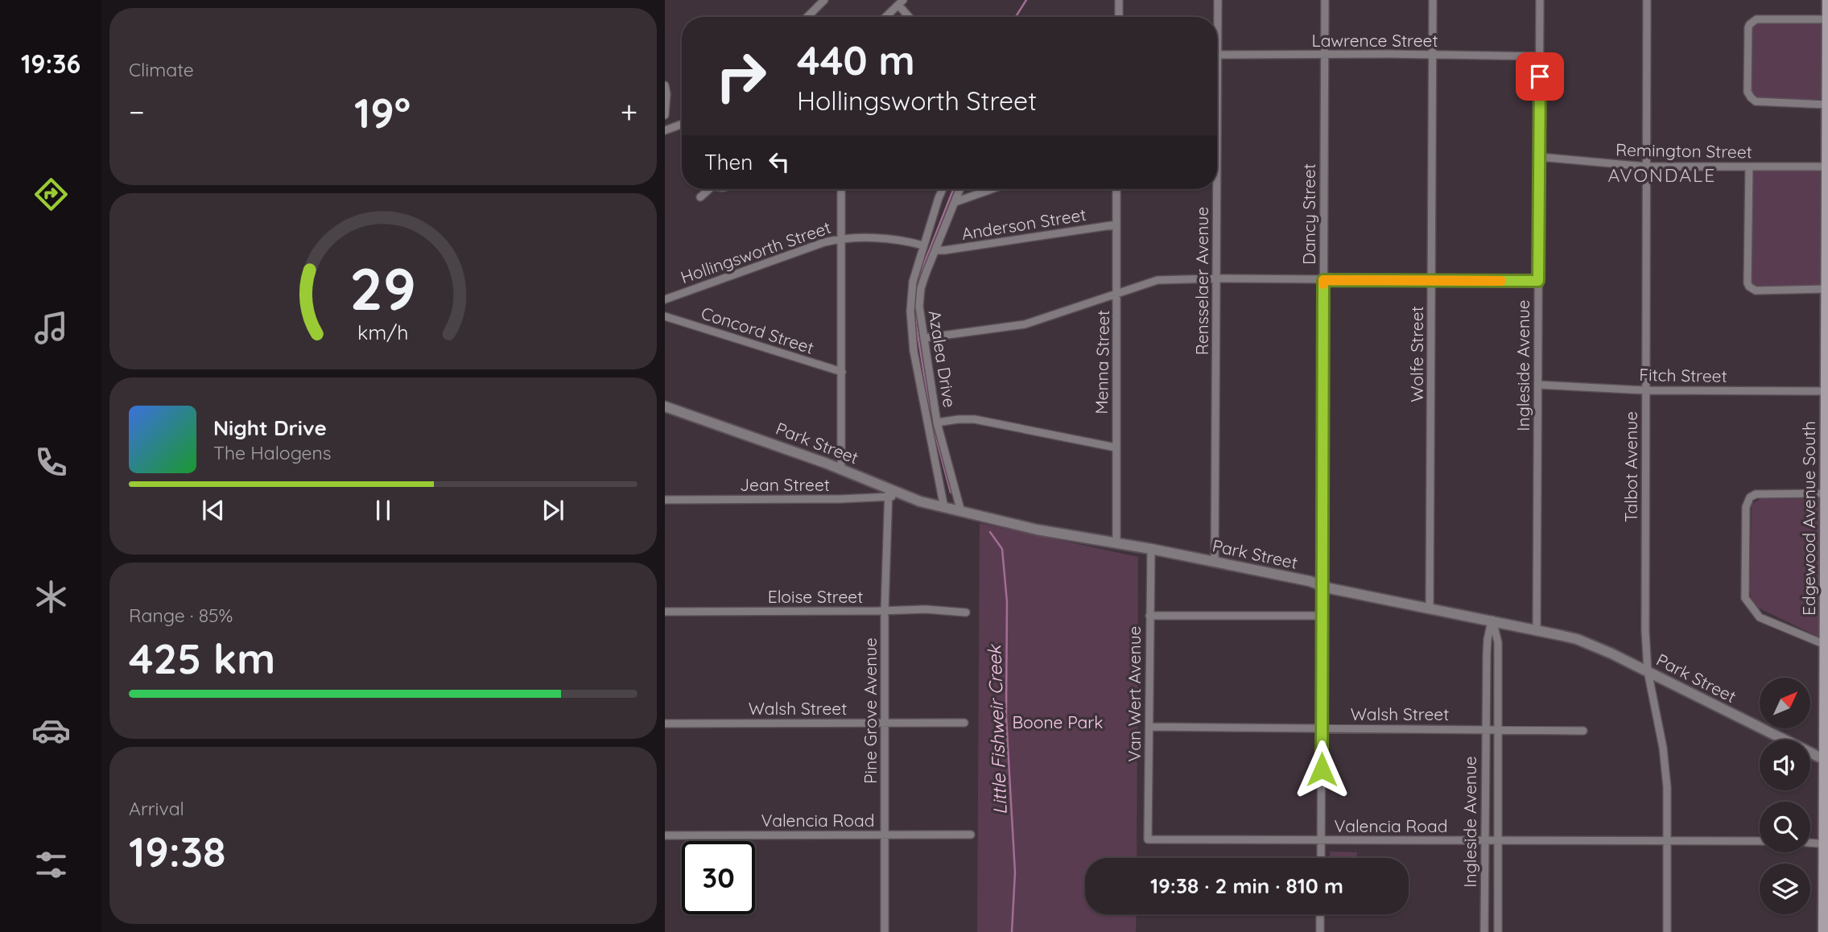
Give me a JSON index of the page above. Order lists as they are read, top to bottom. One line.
{"streets":{"main road":["Edgewood Avenue South"],"street":["Lawrence Street","Remington Street","Dancy Street","Anderson Street","Hollingsworth Street","Rensselaer Avenue","Concord Street","Wolfe Street","Azalea Drive","Menna Street","Ingleside Avenue","Fitch Street","Park Street","Talbot Avenue","Jean Street","Eloise Street","Van Wert Avenue","Walsh Street","Pine Grove Avenue","Valencia Road"]},"crossings":[["Lawrence Street","Dancy Street"],["Lawrence Street","Wolfe Street"],["Lawrence Street","Ingleside Avenue"],["Remington Street","Ingleside Avenue"],["Remington Street","Talbot Avenue"],["Remington Street","Edgewood Avenue South"],["Dancy Street","Park Street"],["Dancy Street","Walsh Street"],["Dancy Street","Valencia Road"],["Anderson Street","Azalea Drive"],["Anderson Street","Menna Street"],["Hollingsworth Street","Azalea Drive"],["Rensselaer Avenue","Park Street"],["Wolfe Street","Park Street"],["Azalea Drive","Park Street"],["Menna Street","Park Street"],["Ingleside Avenue","Fitch Street"],["Ingleside Avenue","Park Street"],["Ingleside Avenue","Walsh Street"],["Ingleside Avenue","Valencia Road"],["Fitch Street","Talbot Avenue"],["Fitch Street","Edgewood Avenue South"],["Park Street","Talbot Avenue"],["Park Street","Jean Street"],["Park Street","Edgewood Avenue South"],["Park Street","Van Wert Avenue"],["Park Street","Pine Grove Avenue"],["Talbot Avenue","Valencia Road"],["Jean Street","Pine Grove Avenue"],["Eloise Street","Pine Grove Avenue"],["Van Wert Avenue","Walsh Street"],["Van Wert Avenue","Valencia Road"],["Walsh Street","Pine Grove Avenue"],["Pine Grove Avenue","Valencia Road"]],"districts":["AVONDALE"],"water":["Little Fishweir Creek"],"parks":["Boone Park"],"north":"top right","page":{"tabs":"19:36","tile":["Climate",["Range · 85%","425 km"],["Arrival","19:38"]],"turn":["440 m","Hollingsworth Street"],"heat":["−","19°","+"],"then":"Then","song":["Night Drive","The Halogens"],"limit":"30","trip":"19:38 · 2 min · 810 m","gauge":["29","km/h"]}}
